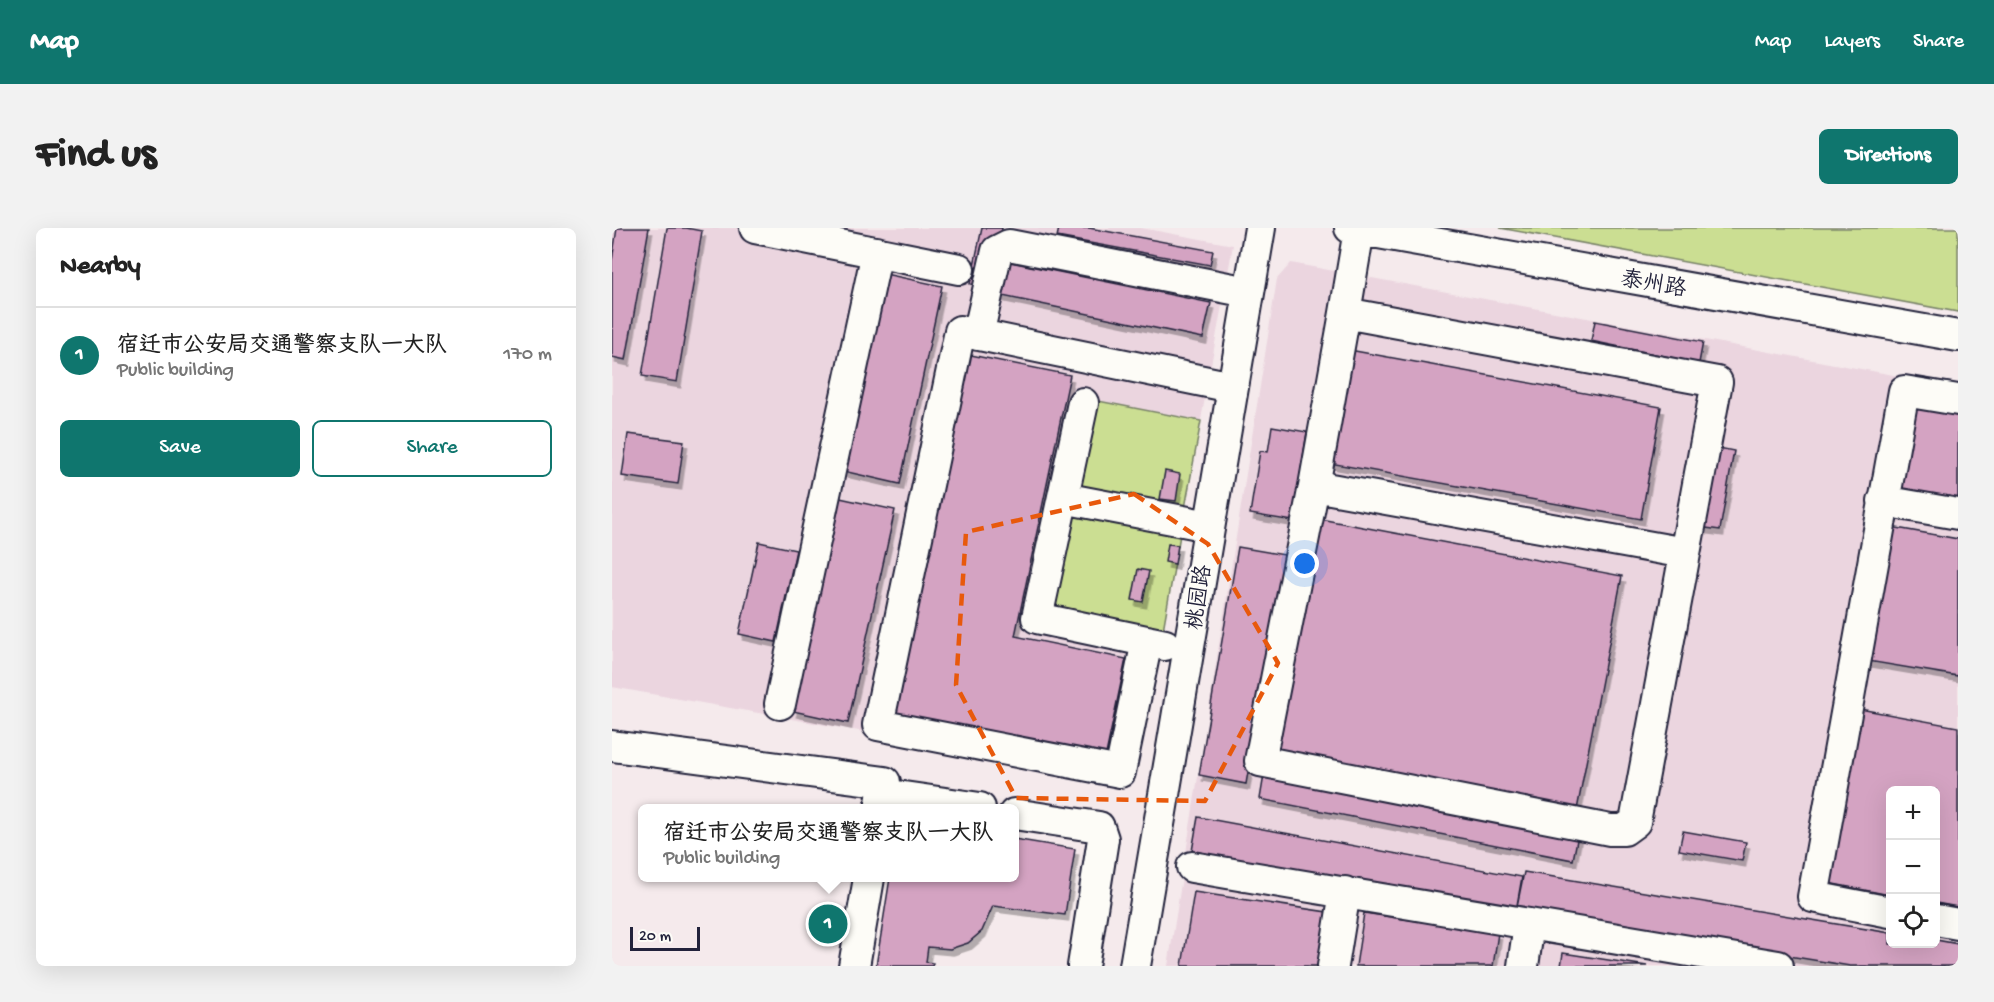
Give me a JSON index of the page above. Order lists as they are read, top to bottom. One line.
{"streets":{"street":["泰州路","桃园路"]},"scale_bar":"20 m","page":{"header":"Map","nav":["Map","Layers","Share"],"buttons":["Directions",["Save","Share"]],"title":"Find us","heading":"Nearby","list":[{"mark":"1","name":"宿迁市公安局交通警察支队一大队","note":"Public building","value":"170 m"}],"map_buttons":["+","−"],"popup":["宿迁市公安局交通警察支队一大队","Public building"],"pins":"1","scale":"20 m"}}
